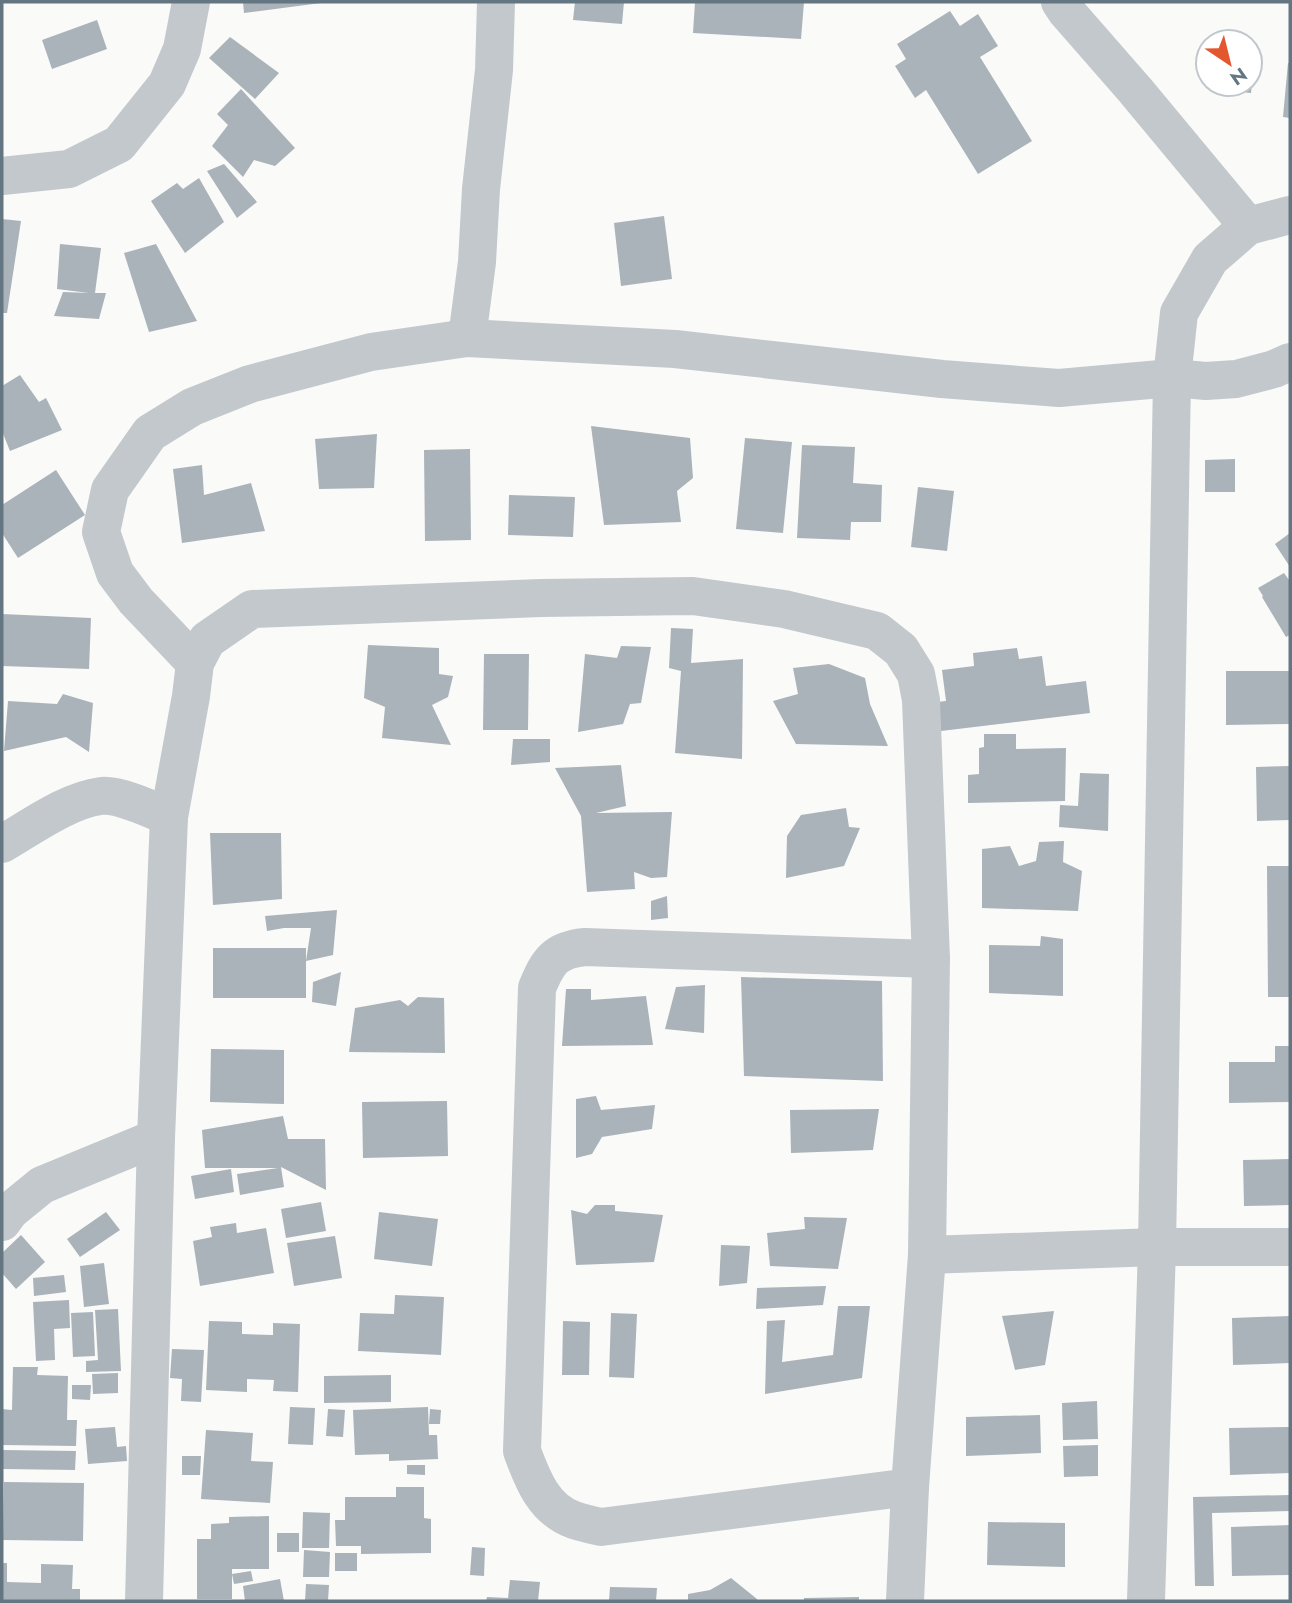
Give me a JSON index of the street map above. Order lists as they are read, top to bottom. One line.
{"north":"bottom right"}
